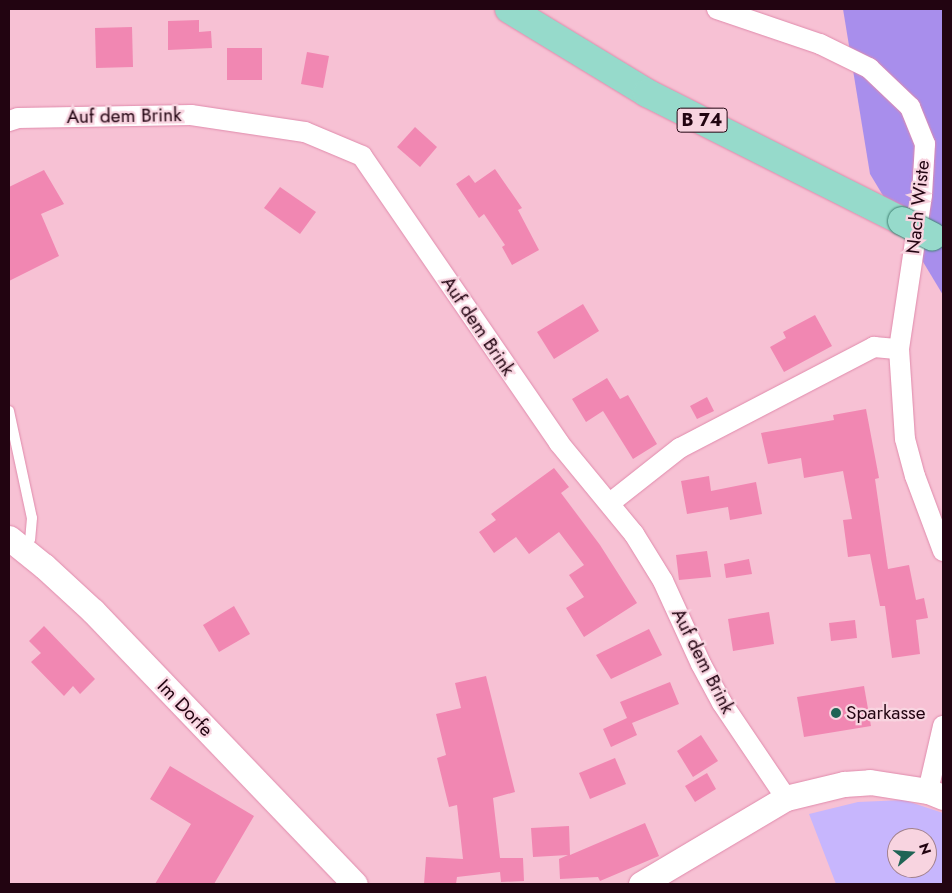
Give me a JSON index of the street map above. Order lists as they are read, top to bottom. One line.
{"streets":{"main road":["B 74"],"street":["Auf dem Brink","Nach Wiste","Im Dorfe"]},"places":["Sparkasse"],"north":"right"}
